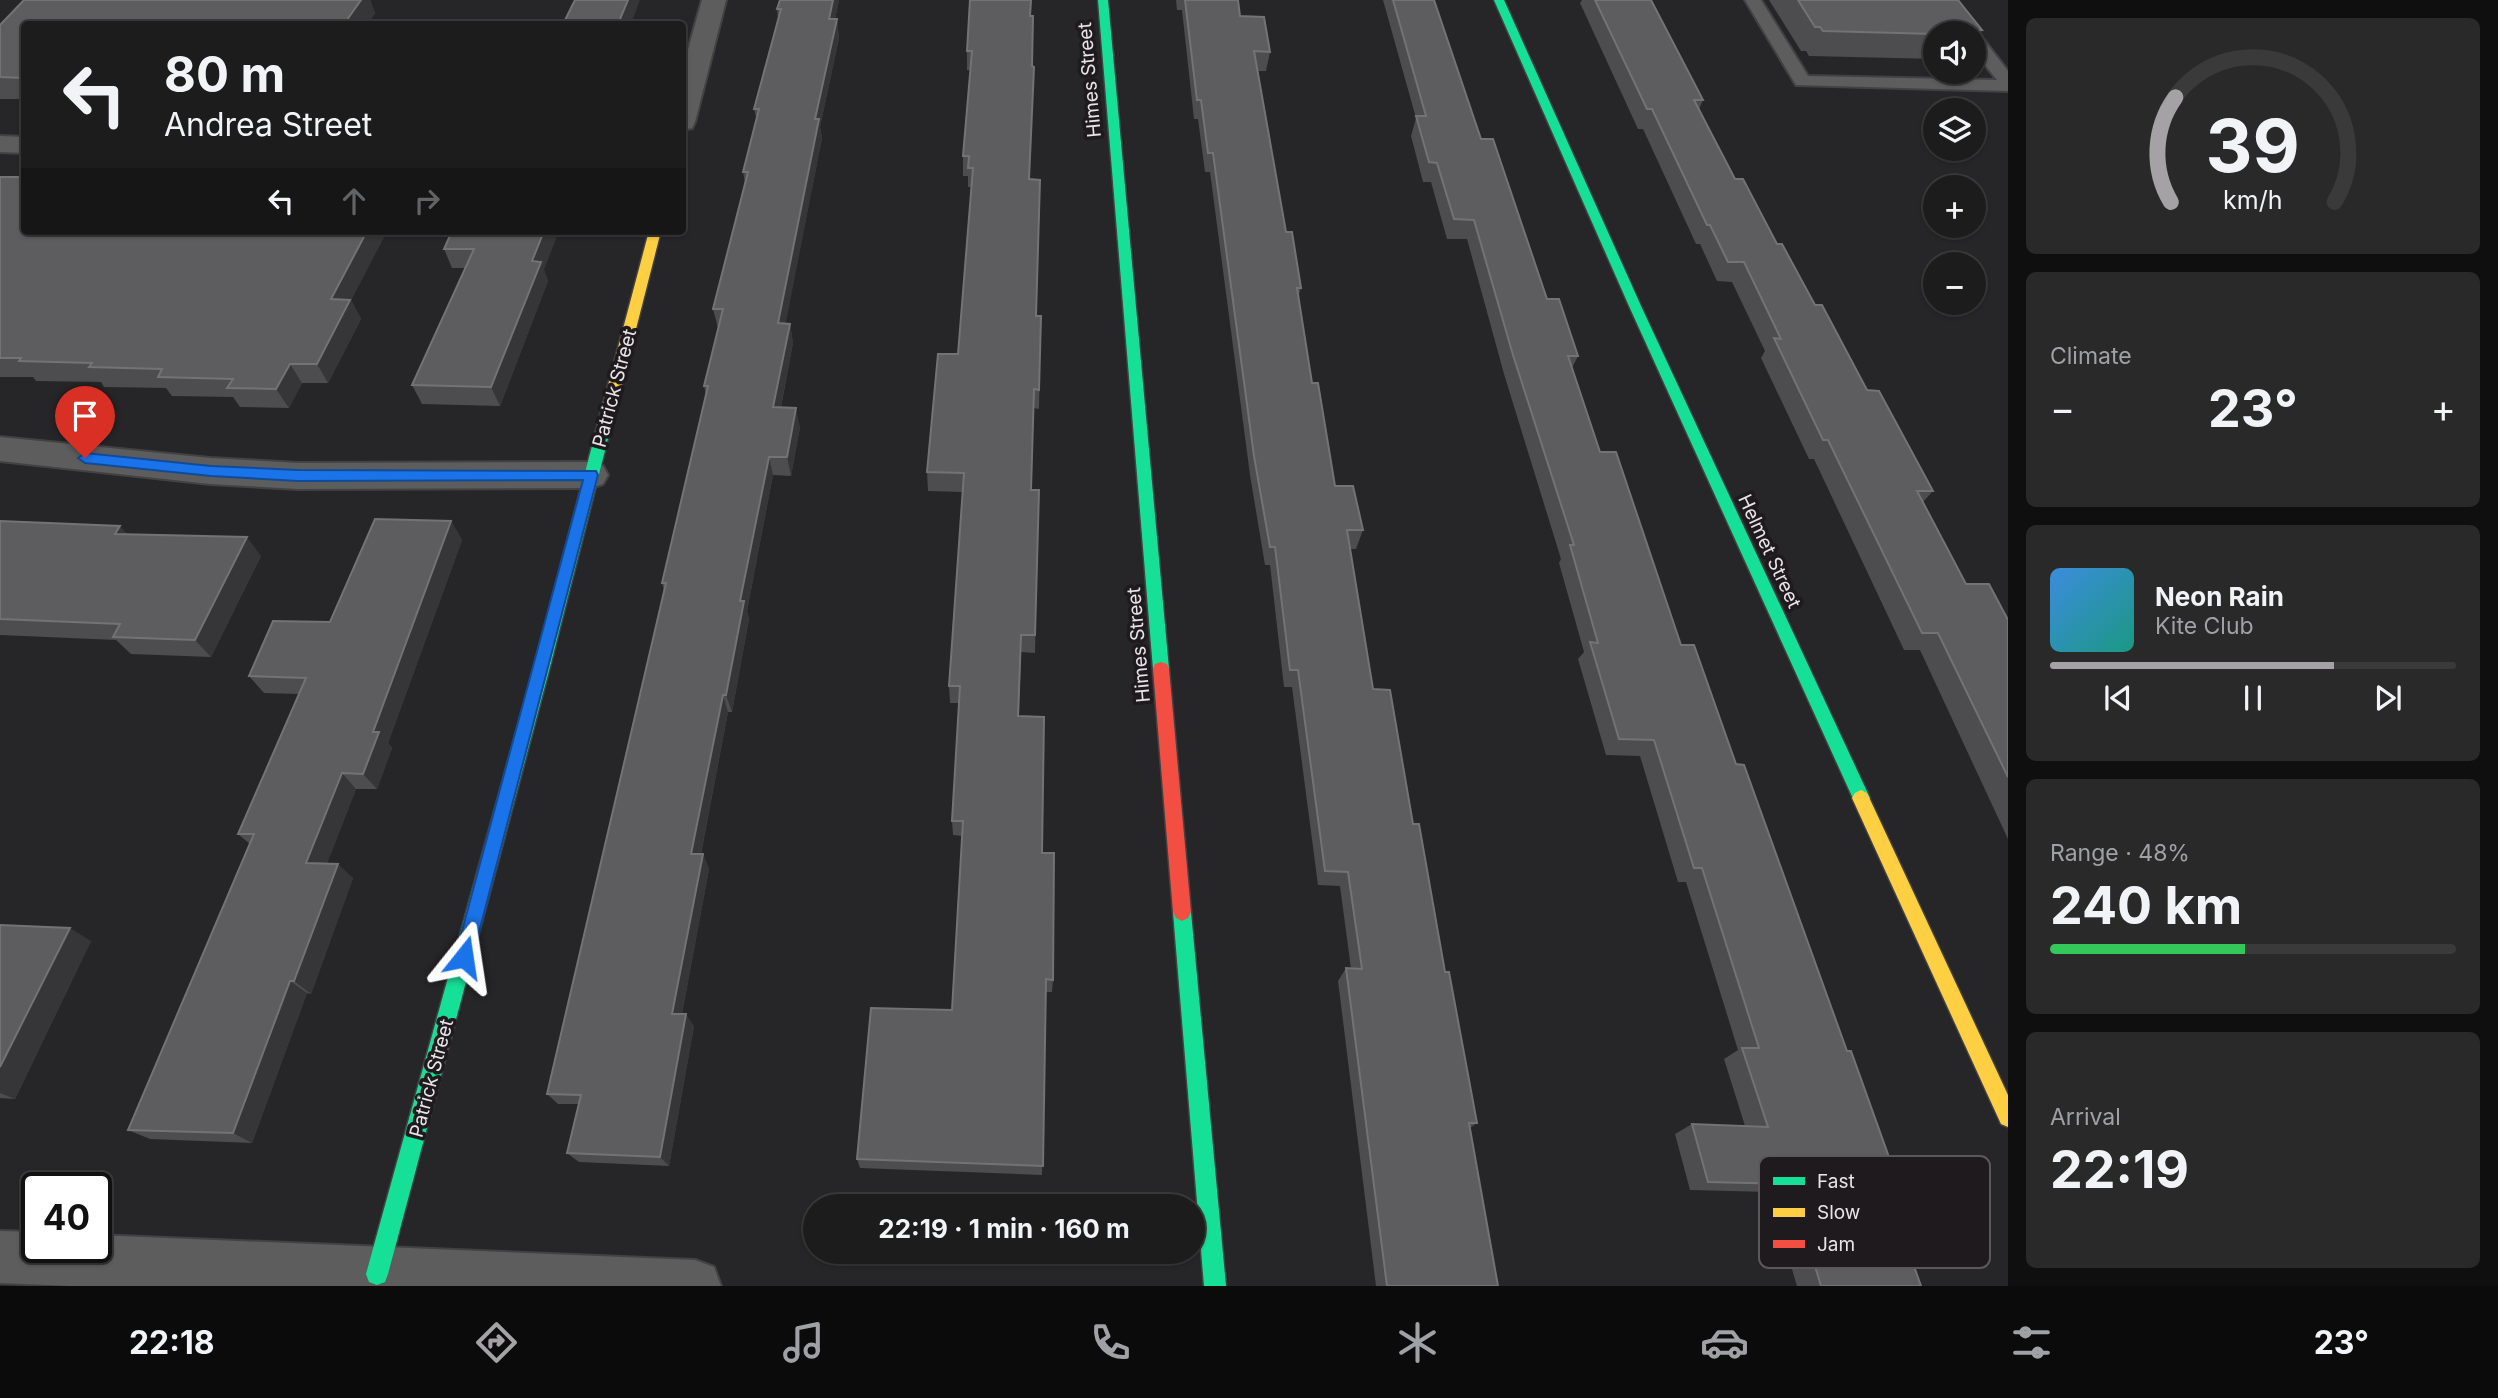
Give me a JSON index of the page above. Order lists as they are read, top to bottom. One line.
{"streets":{"street":["Himes Street","Patrick Street","Helmet Street"]},"legend":["Fast","Slow","Jam"],"page":{"map_buttons":["+","−"],"turn":["80 m","Andrea Street"],"tile":["Climate",["Range · 48%","240 km"],["Arrival","22:19"]],"heat":["−","23°","+"],"song":["Neon Rain","Kite Club"],"limit":"40","trip":"22:19 · 1 min · 160 m","tabs":["22:18","23°"],"gauge":["39","km/h"]}}
